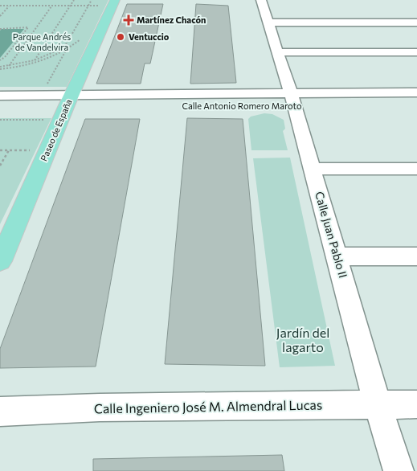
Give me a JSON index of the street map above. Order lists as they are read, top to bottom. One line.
{"streets":{"main road":["Paseo de España"],"street":["Calle Antonio Romero Maroto","Calle Juan Pablo II","Calle Ingeniero José M. Almendral Lucas"]},"crossings":[["Calle Antonio Romero Maroto","Paseo de España"],["Calle Antonio Romero Maroto","Calle Juan Pablo II"],["Calle Juan Pablo II","Calle Ingeniero José M. Almendral Lucas"]],"parks":["Parque Andrés de Vandelvira","Jardín del lagarto"],"places":{"health":["Martínez Chacón"],"other":["Ventuccio"]}}
